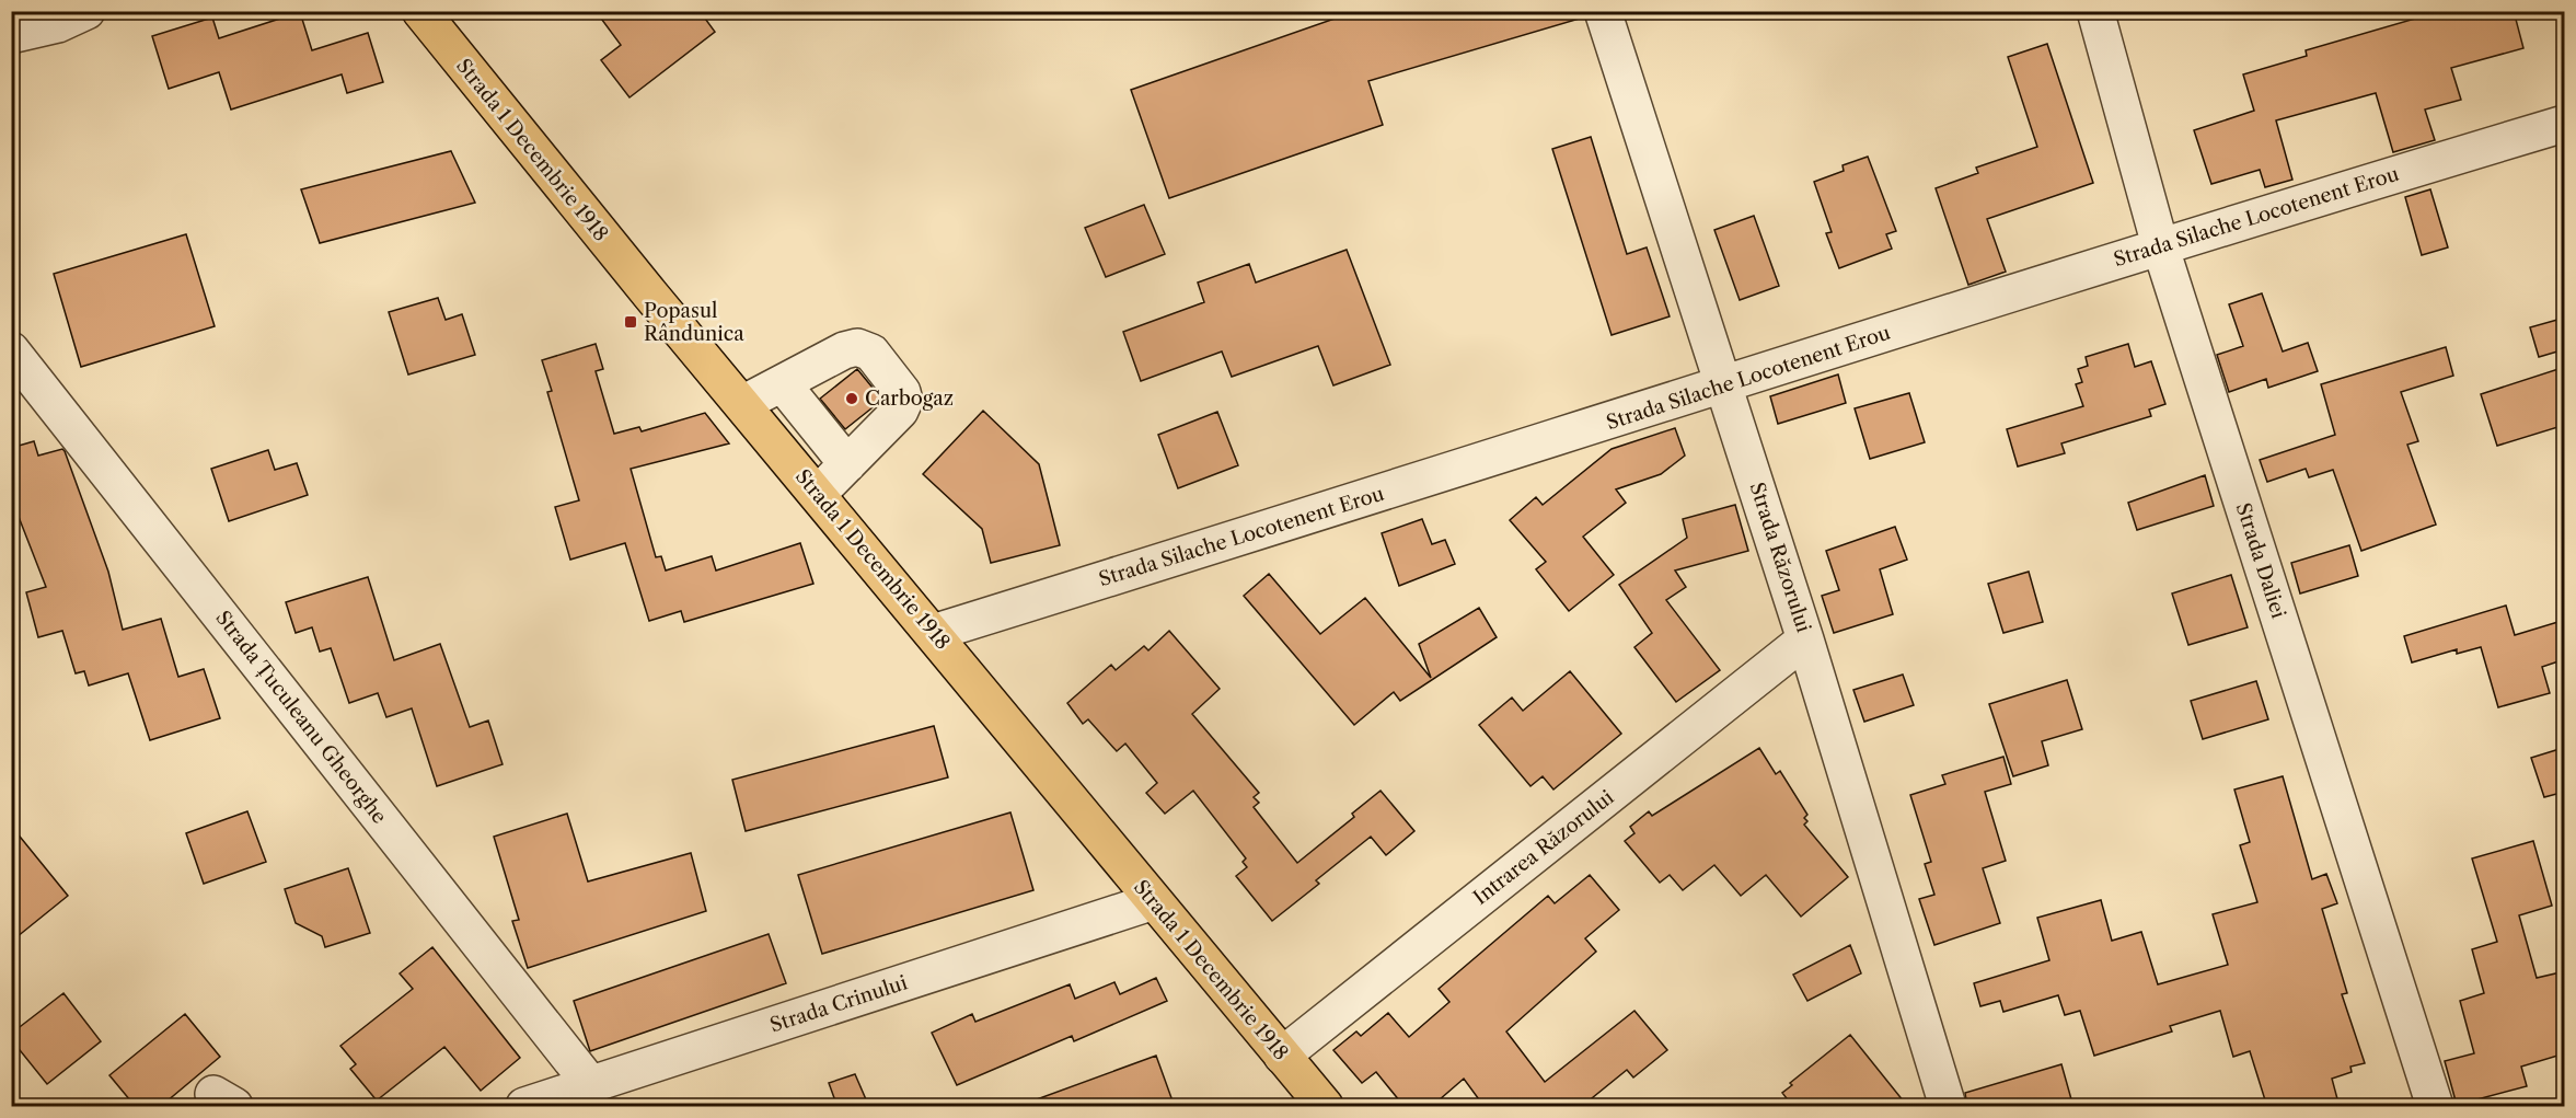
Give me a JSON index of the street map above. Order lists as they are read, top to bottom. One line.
{"streets":{"main road":["Strada 1 Decembrie 1918"],"street":["Strada Silache Locotenent Erou","Strada Răzorului","Strada Daliei","Strada Țuculeanu Gheorghe","Intrarea Răzorului","Strada Crinului"]},"crossings":[["Strada 1 Decembrie 1918","Strada Silache Locotenent Erou"],["Strada 1 Decembrie 1918","Intrarea Răzorului"],["Strada 1 Decembrie 1918","Strada Crinului"],["Strada Silache Locotenent Erou","Strada Răzorului"],["Strada Silache Locotenent Erou","Strada Daliei"],["Strada Răzorului","Intrarea Răzorului"],["Strada Țuculeanu Gheorghe","Strada Crinului"]],"places":{"transit":["Popasul Rândunica"],"other":["Carbogaz"]}}
